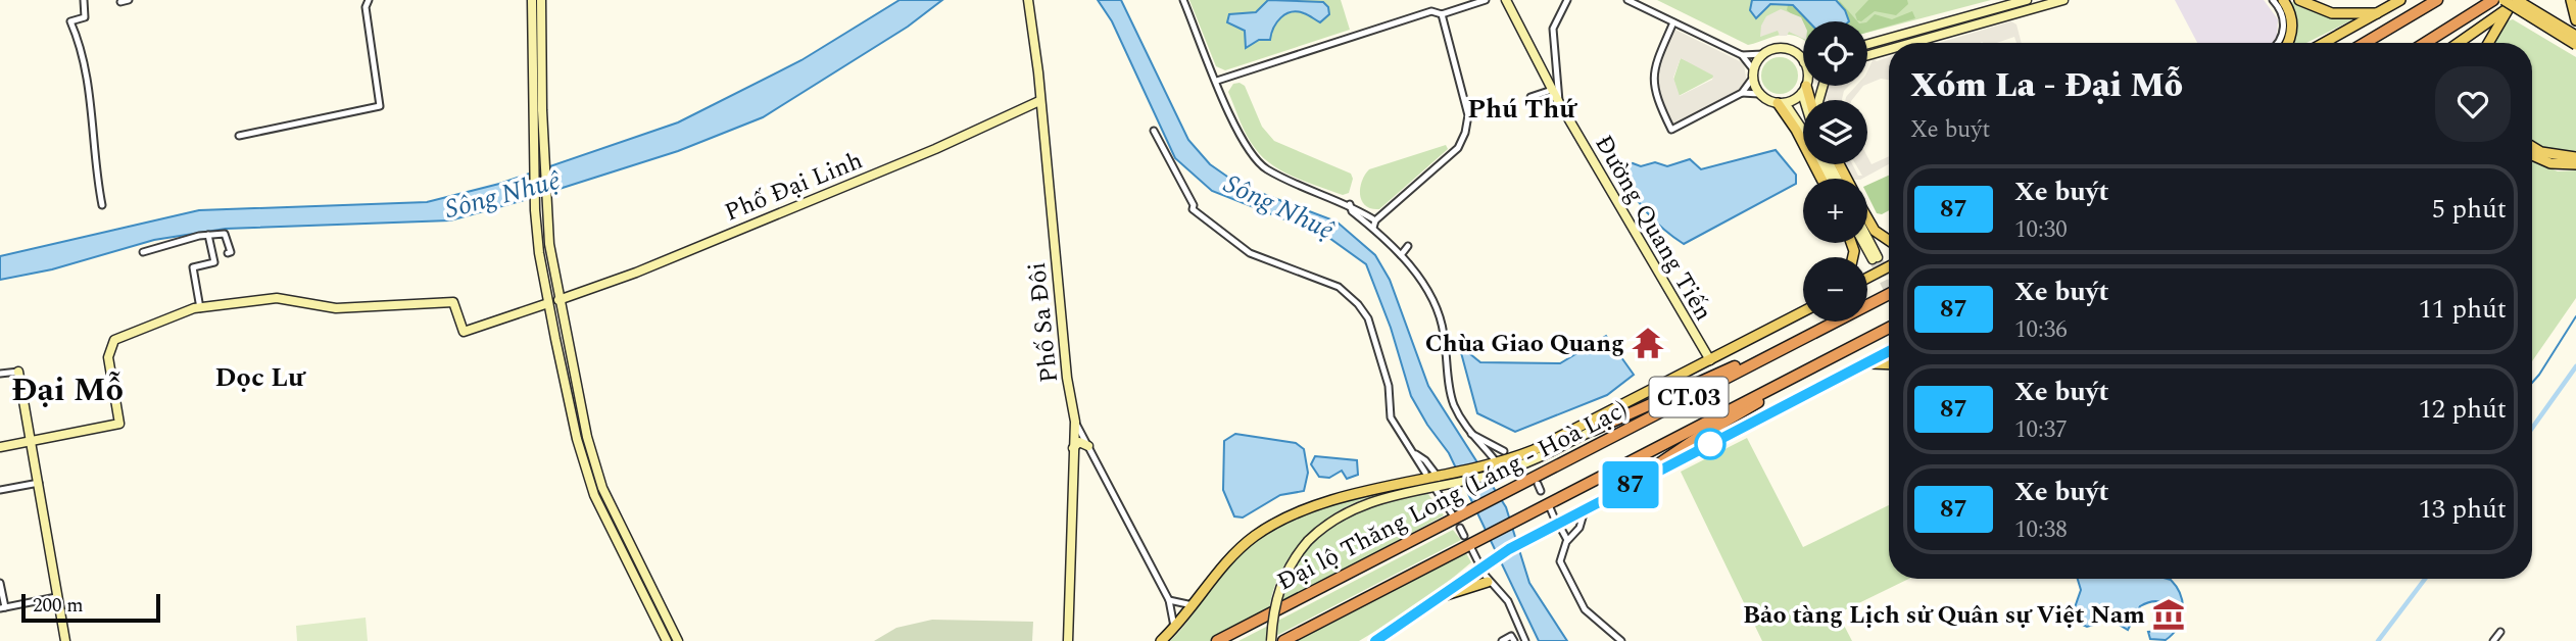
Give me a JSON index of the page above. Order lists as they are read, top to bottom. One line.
{"streets":{"highway":["CT.03","Đại lộ Thăng Long (Láng - Hoà Lạc)"],"street":["Phố Đại Linh","Đường Quang Tiến","Phố Sa Đôi"]},"crossings":[["Phố Đại Linh","Phố Sa Đôi"]],"districts":["Phú Thứ","Dọc Lư","Đại Mỗ"],"water":["Sông Nhuệ"],"places":{"temple":["Chùa Giao Quang"],"museum":["Bảo tàng Lịch sử Quân sự Việt Nam"]},"lines":["bus line 87"],"scale_bar":"200 m","page":{"on_map":"87","map_buttons":["+","−"],"heading":["Xóm La - Đại Mỗ","Xe buýt"],"list":[{"mark":"87","name":"Xe buýt","note":"10:30","value":"5 phút"},{"mark":"87","name":"Xe buýt","note":"10:36","value":"11 phút"},{"mark":"87","name":"Xe buýt","note":"10:37","value":"12 phút"},{"mark":"87","name":"Xe buýt","note":"10:38","value":"13 phút"}],"scale":"200 m"}}
